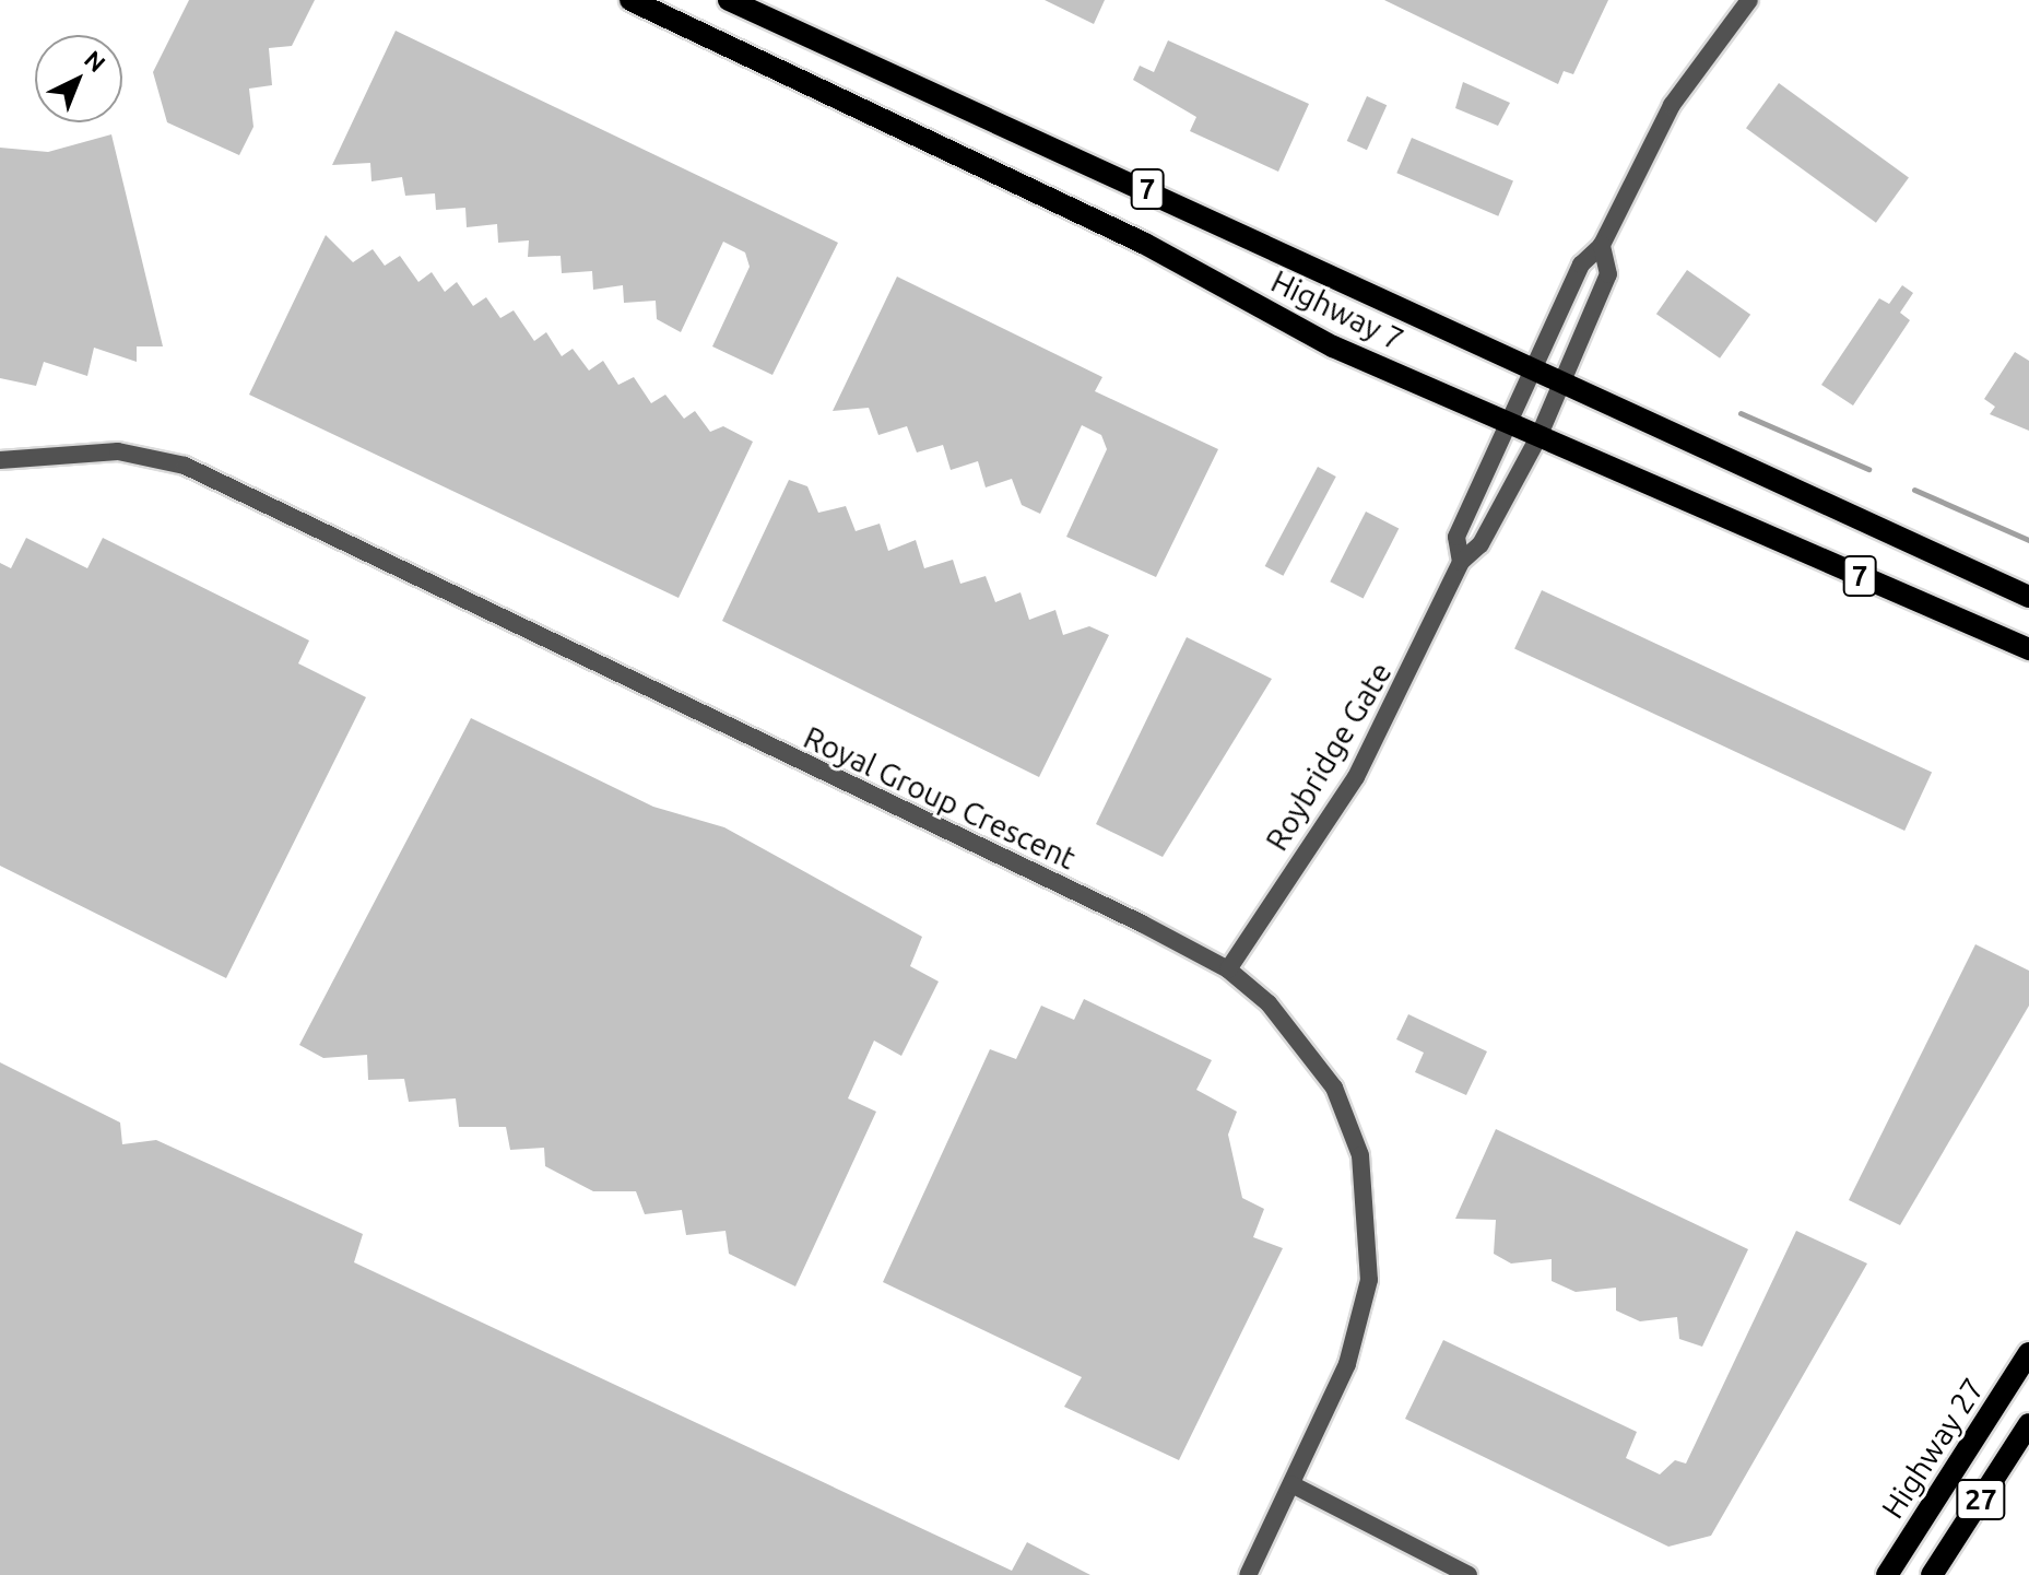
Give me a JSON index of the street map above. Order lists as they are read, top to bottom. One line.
{"streets":{"main road":["7","Highway 7","Highway 27","27"],"street":["Roybridge Gate","Royal Group Crescent"]},"crossings":[["Highway 7","Roybridge Gate"],["Roybridge Gate","Royal Group Crescent"]],"north":"top right"}
